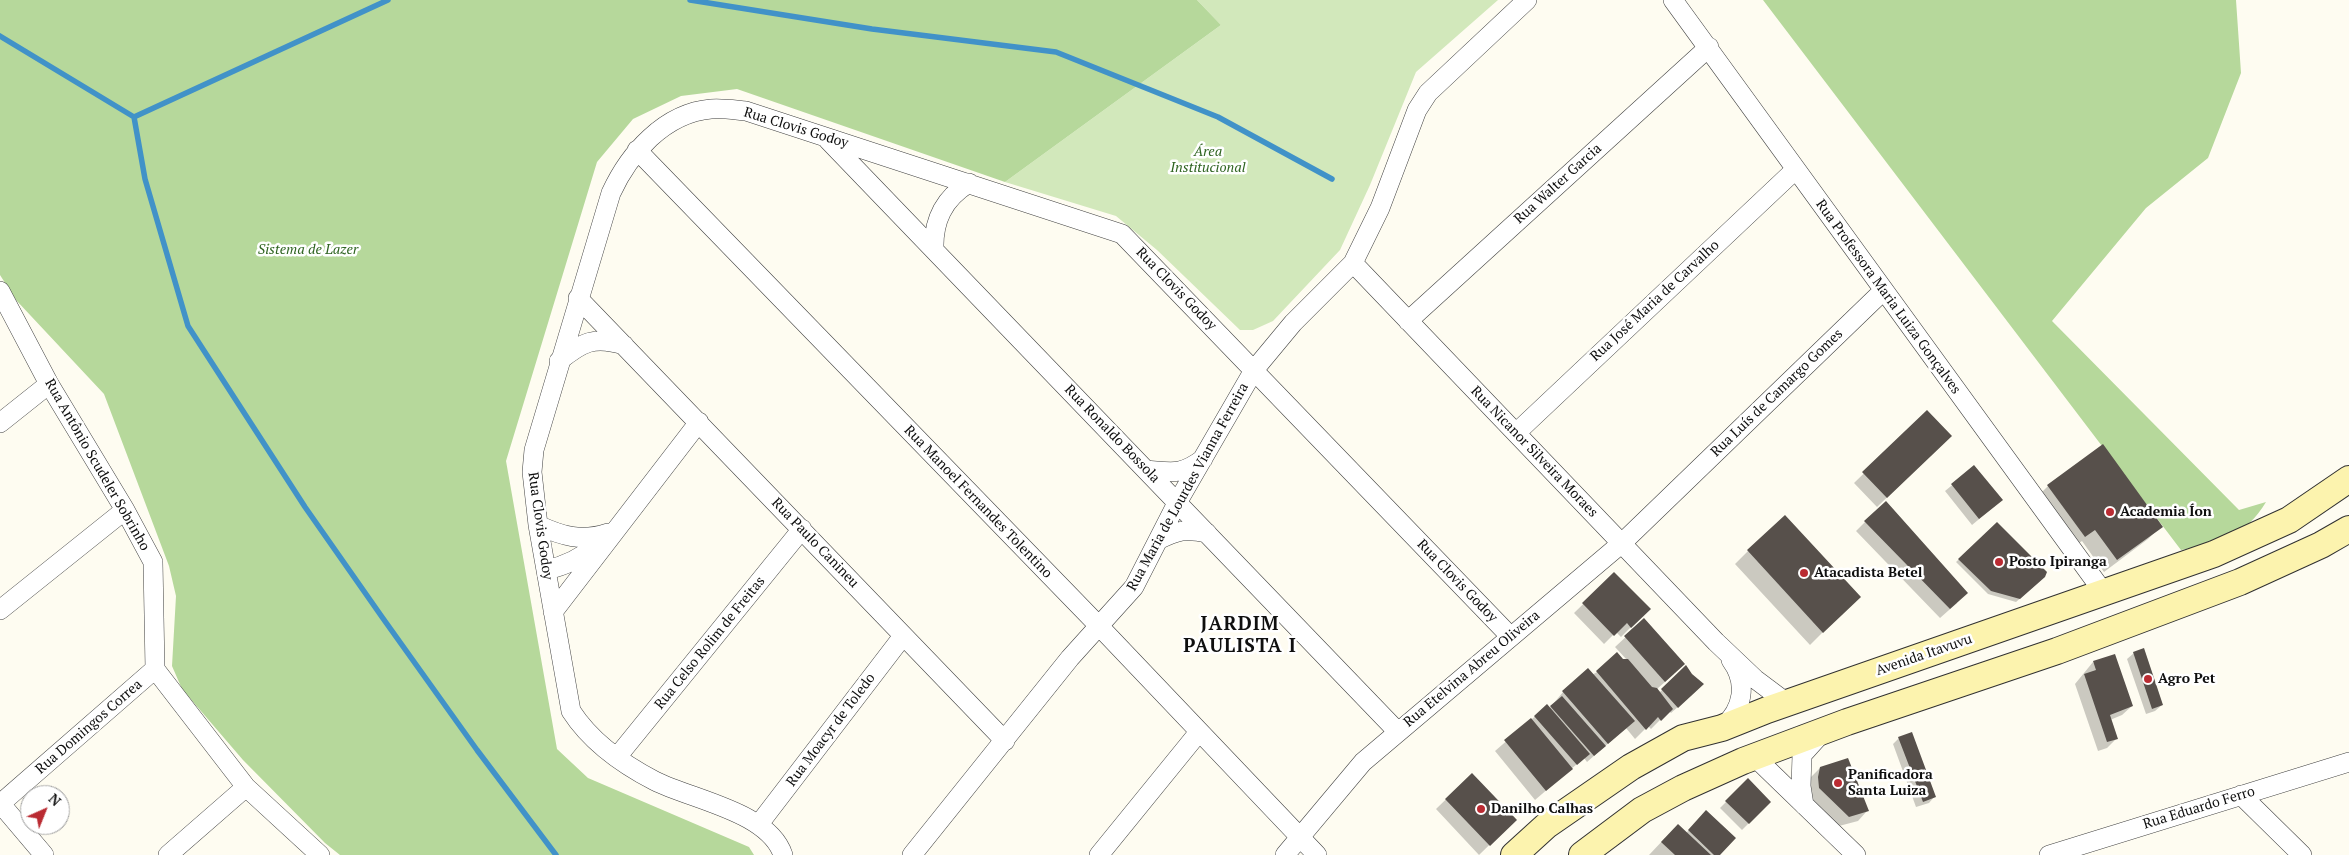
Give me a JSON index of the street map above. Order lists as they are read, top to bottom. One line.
{"streets":{"main road":["Avenida Itavuvu"],"street":["Rua Clovis Godoy","Rua Walter Garcia","Rua Professora Maria Luiza Gonçalves","Rua José Maria de Carvalho","Rua Luís de Camargo Gomes","Rua Ronaldo Bossola","Rua Nicanor Silveira Moraes","Rua Antônio Scudeler Sobrinho","Rua Maria de Lourdes Vianna Ferreira","Rua Manoel Fernandes Tolentino","Rua Paulo Canineu","Rua Celso Rolim de Freitas","Rua Etelvina Abreu Oliveira","Rua Domingos Correa","Rua Moacyr de Toledo","Rua Eduardo Ferro"]},"crossings":[["Rua Clovis Godoy","Rua Ronaldo Bossola"],["Rua Clovis Godoy","Rua Maria de Lourdes Vianna Ferreira"],["Rua Clovis Godoy","Rua Manoel Fernandes Tolentino"],["Rua Clovis Godoy","Rua Paulo Canineu"],["Rua Clovis Godoy","Rua Celso Rolim de Freitas"],["Rua Clovis Godoy","Rua Etelvina Abreu Oliveira"],["Rua Clovis Godoy","Rua Moacyr de Toledo"],["Rua Walter Garcia","Rua Professora Maria Luiza Gonçalves"],["Rua Walter Garcia","Rua Nicanor Silveira Moraes"],["Rua Professora Maria Luiza Gonçalves","Rua José Maria de Carvalho"],["Rua Professora Maria Luiza Gonçalves","Rua Luís de Camargo Gomes"],["Rua Professora Maria Luiza Gonçalves","Avenida Itavuvu"],["Rua José Maria de Carvalho","Rua Nicanor Silveira Moraes"],["Rua Luís de Camargo Gomes","Rua Etelvina Abreu Oliveira"],["Rua Ronaldo Bossola","Rua Maria de Lourdes Vianna Ferreira"],["Rua Ronaldo Bossola","Rua Etelvina Abreu Oliveira"],["Rua Nicanor Silveira Moraes","Rua Maria de Lourdes Vianna Ferreira"],["Rua Nicanor Silveira Moraes","Avenida Itavuvu"],["Rua Nicanor Silveira Moraes","Rua Etelvina Abreu Oliveira"],["Rua Antônio Scudeler Sobrinho","Rua Domingos Correa"],["Rua Maria de Lourdes Vianna Ferreira","Rua Manoel Fernandes Tolentino"],["Rua Maria de Lourdes Vianna Ferreira","Rua Paulo Canineu"],["Rua Manoel Fernandes Tolentino","Rua Etelvina Abreu Oliveira"],["Rua Paulo Canineu","Rua Celso Rolim de Freitas"],["Rua Paulo Canineu","Rua Moacyr de Toledo"]],"districts":["JARDIM PAULISTA I"],"parks":["Área Institucional","Sistema de Lazer"],"places":["Academia Íon","Posto Ipiranga","Atacadista Betel","Agro Pet","Panificadora Santa Luiza","Danilho Calhas"],"north":"top right"}
